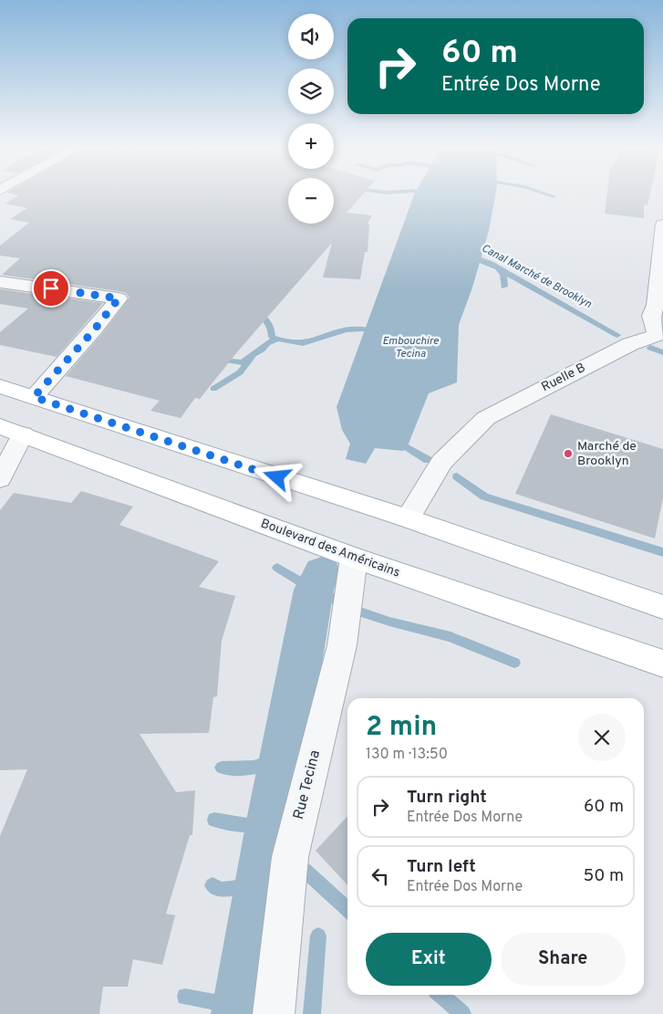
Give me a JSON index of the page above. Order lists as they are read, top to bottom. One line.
{"streets":{"main road":["Boulevard des Américains"],"street":["Ruelle B","Rue Tecina"]},"crossings":[["Boulevard des Américains","Rue Tecina"]],"water":["Canal Marché de Brooklyn","Embouchire Tecina"],"places":["Marché de Brooklyn"],"page":{"map_buttons":["+","−"],"turn":["60 m","Entrée Dos Morne"],"heading":["2 min","130 m · 13:50"],"list":[{"name":"Turn right","note":"Entrée Dos Morne","value":"60 m"},{"name":"Turn left","note":"Entrée Dos Morne","value":"50 m"}],"buttons":["Exit","Share"]}}
